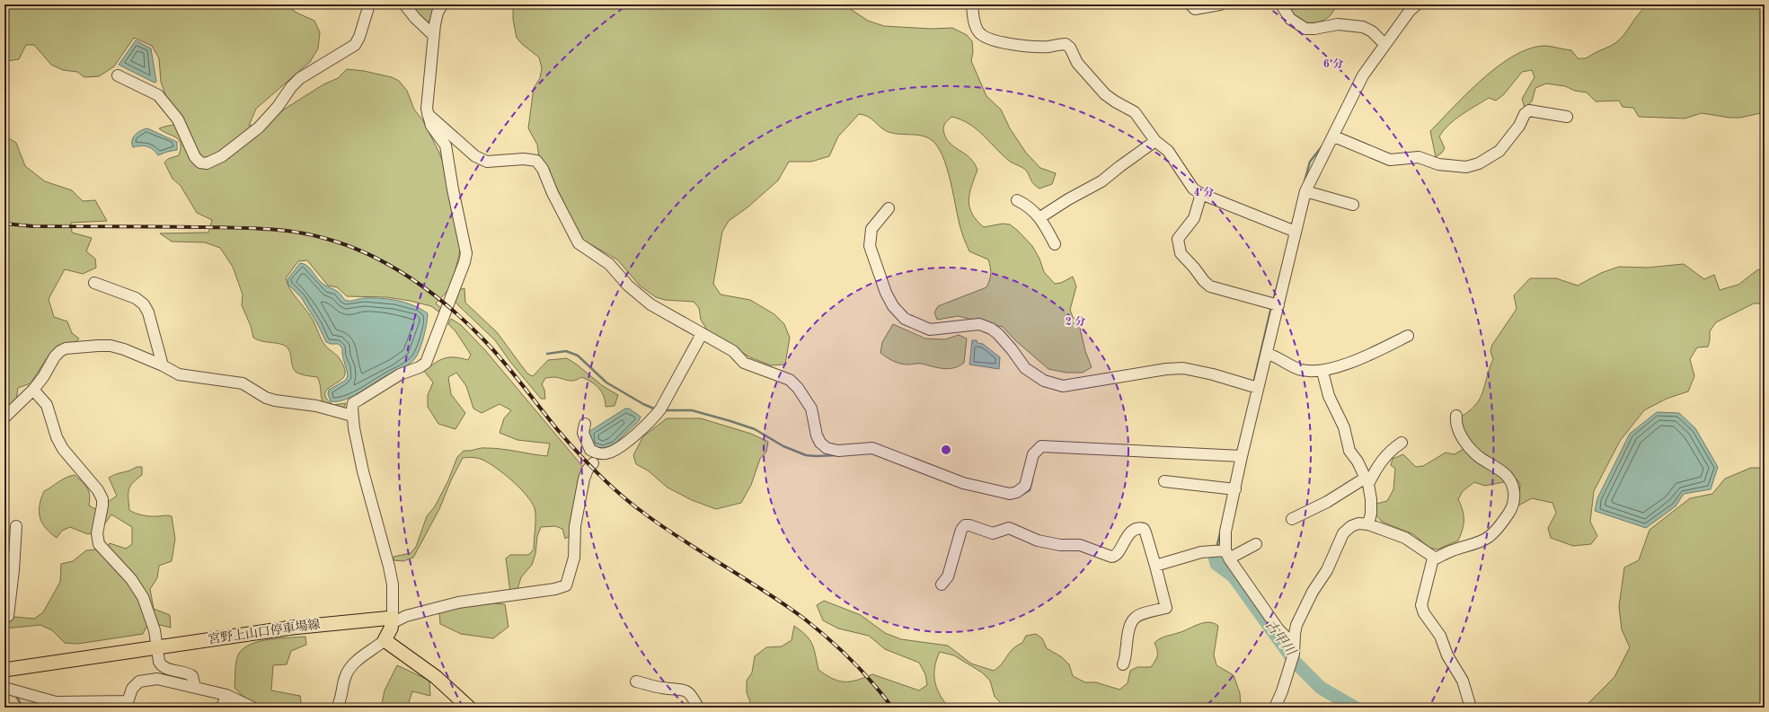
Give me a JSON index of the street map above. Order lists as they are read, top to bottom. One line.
{"streets":{"main road":["宮野上山口停車場線"]},"water":["古甲川"],"rings":["6 分","4 分","2 分"]}
